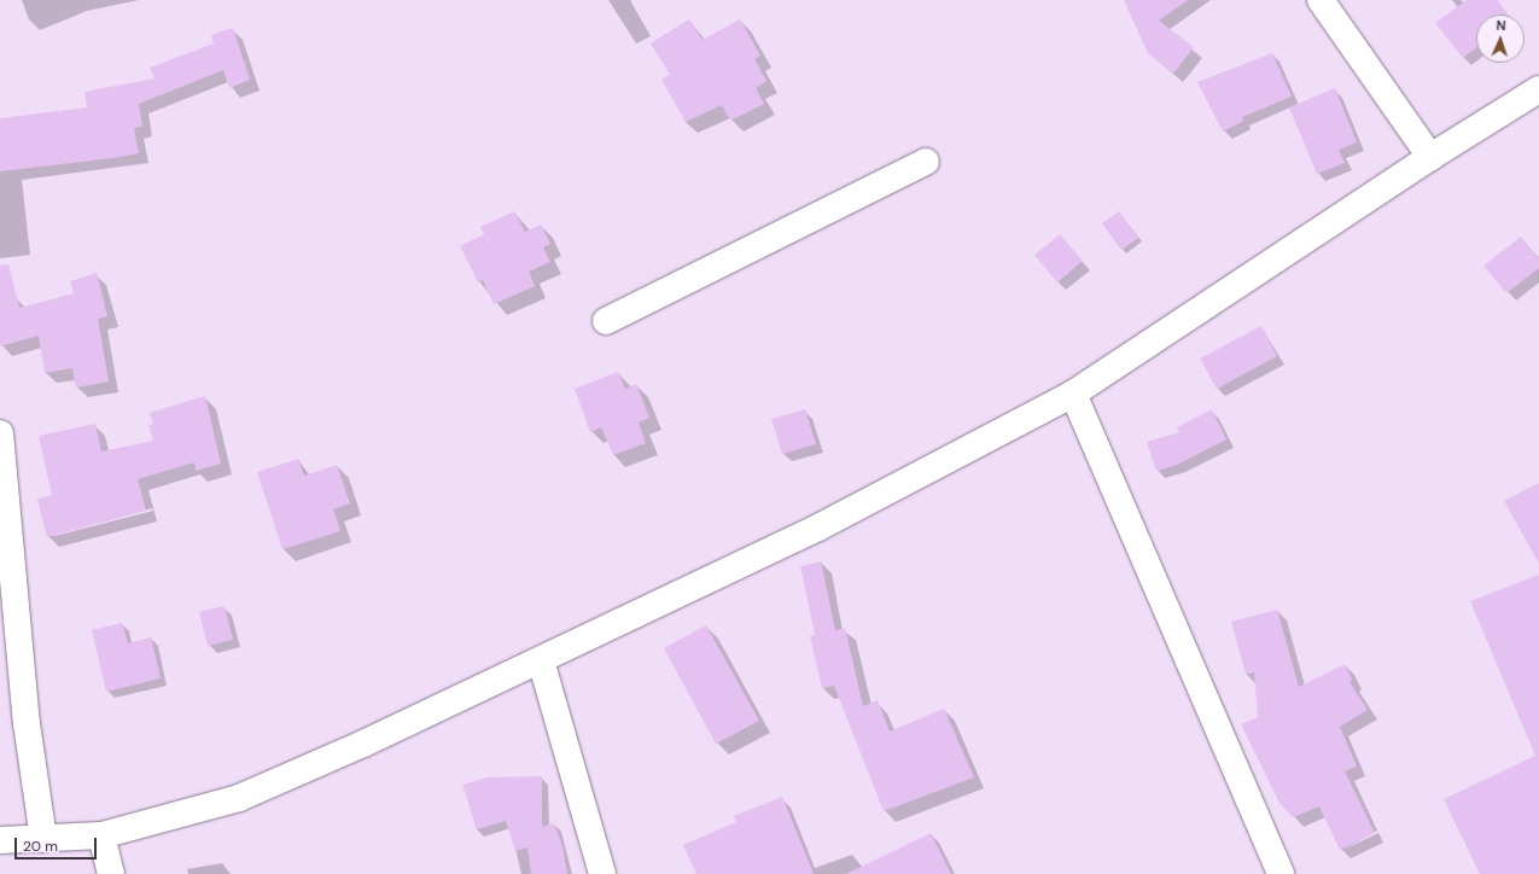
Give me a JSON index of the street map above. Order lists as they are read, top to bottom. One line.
{"scale_bar":"20 m","north":"top"}
